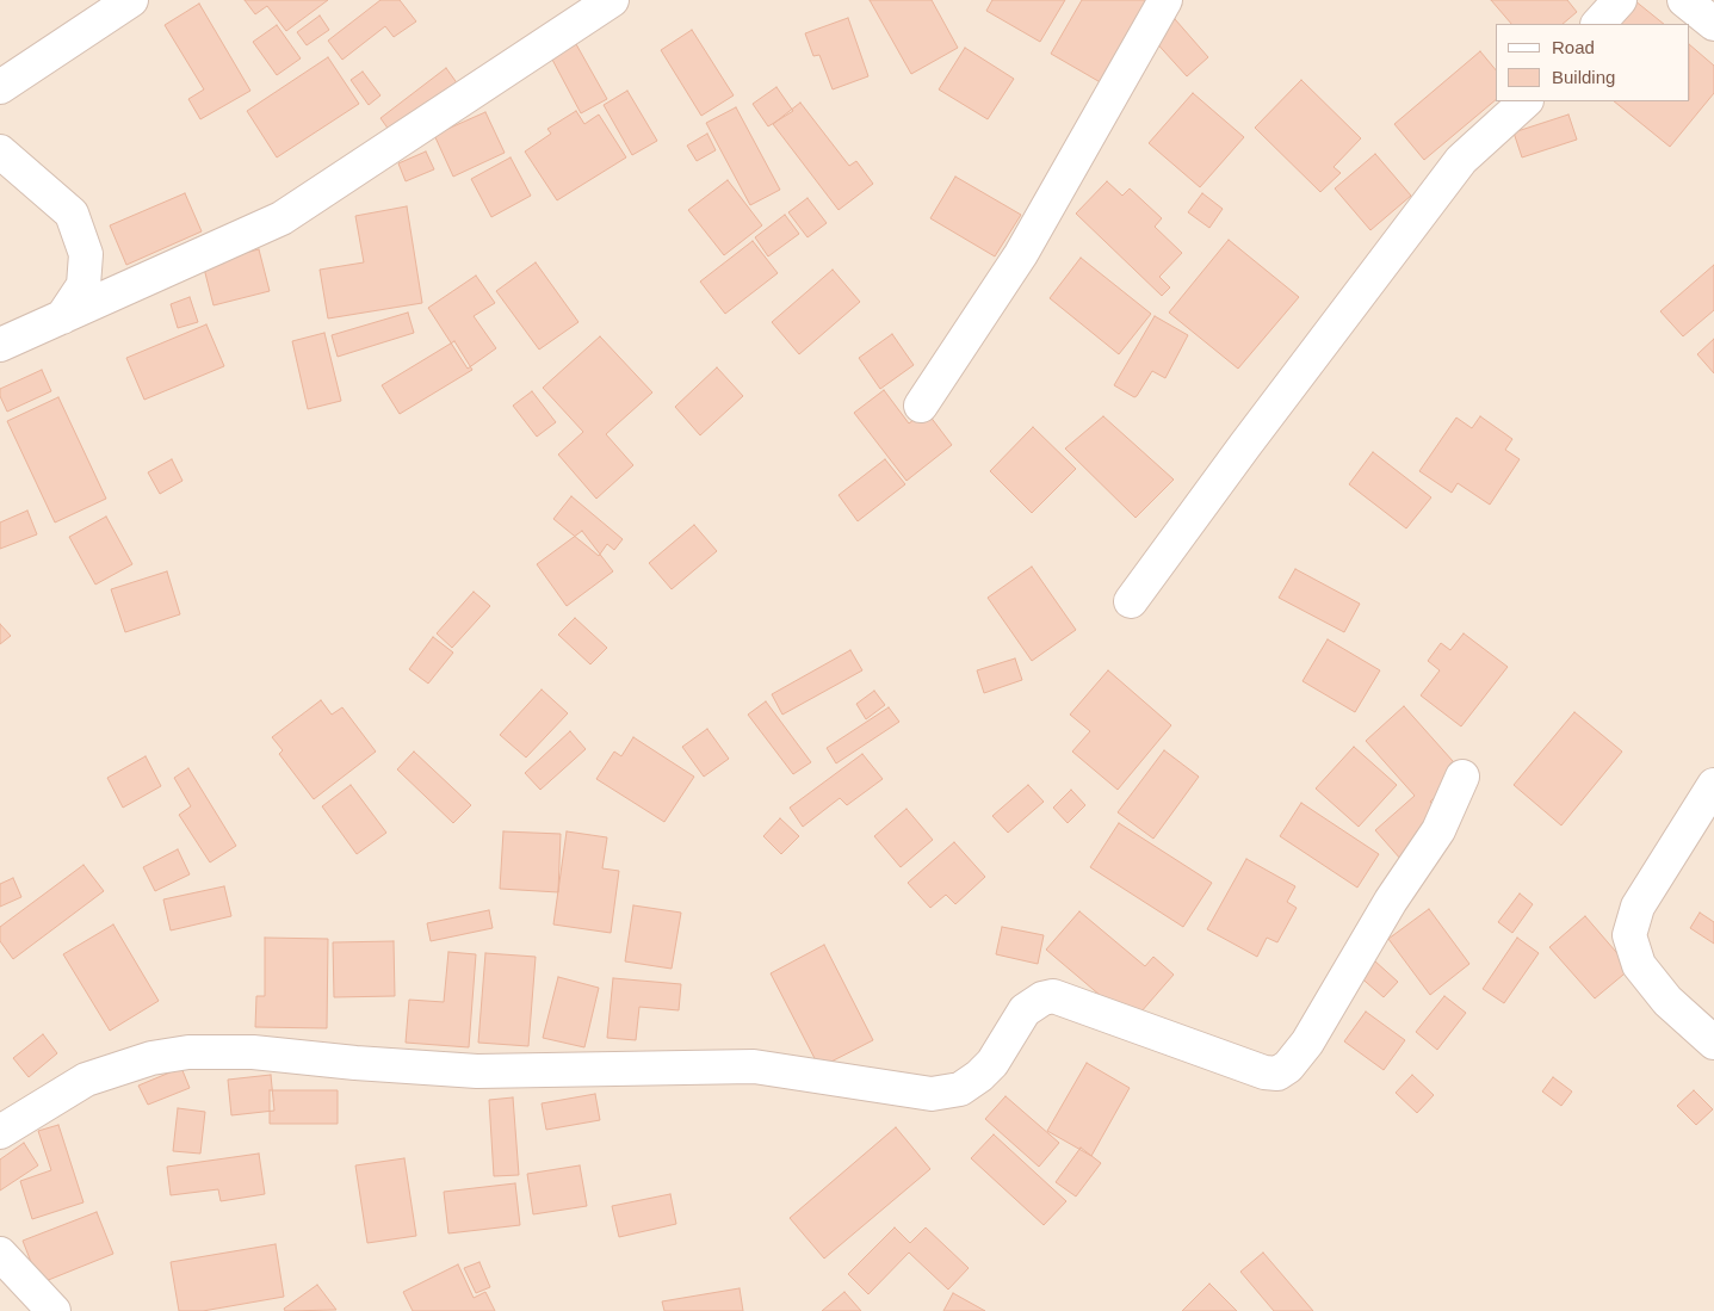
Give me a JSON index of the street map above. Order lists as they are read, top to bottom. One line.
{"legend":["Road","Building"]}
